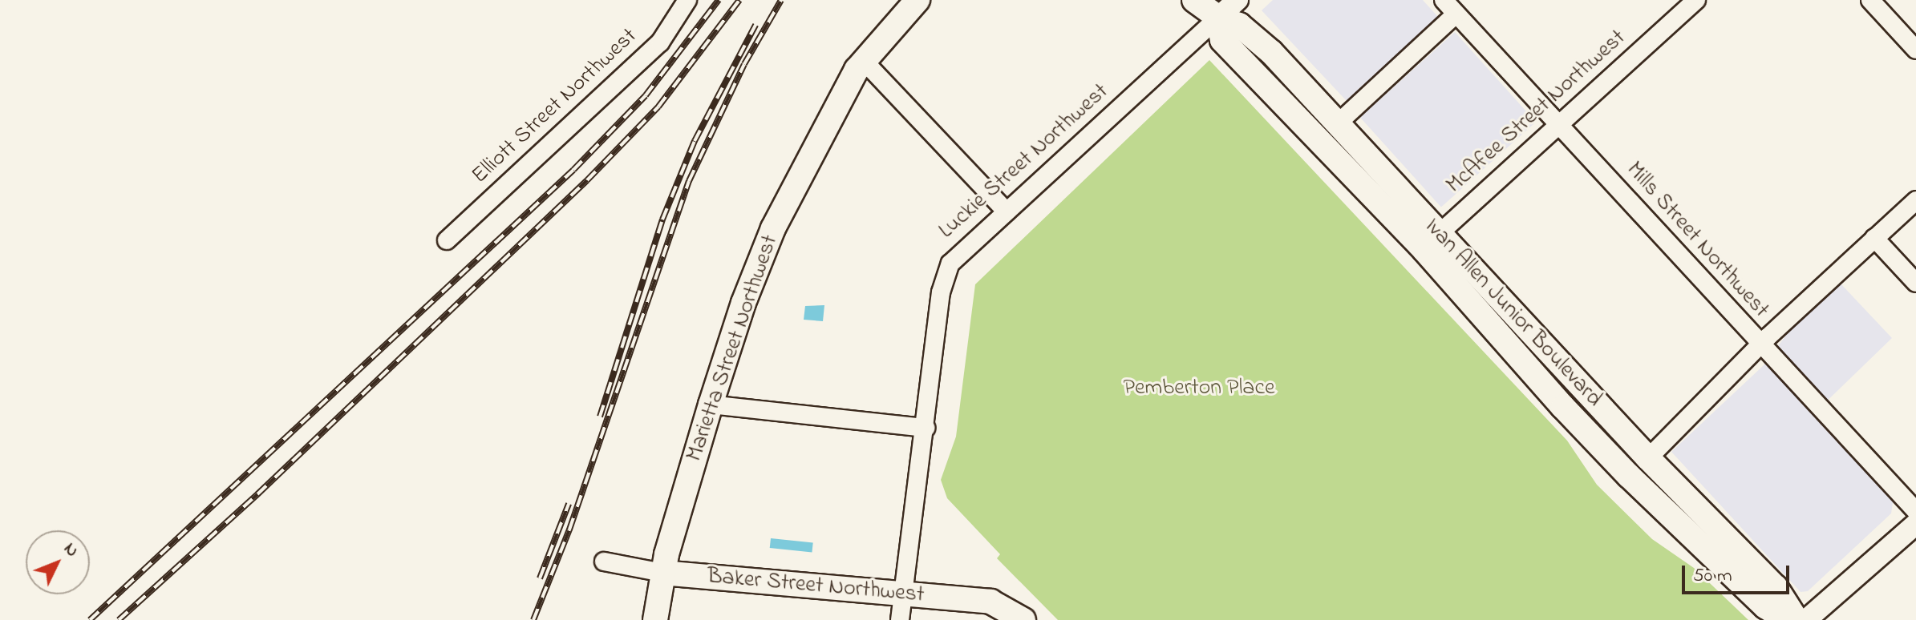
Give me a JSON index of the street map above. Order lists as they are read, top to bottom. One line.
{"streets":{"main road":["Ivan Allen Junior Boulevard","Marietta Street Northwest","Baker Street Northwest"],"street":["Elliott Street Northwest","McAfee Street Northwest","Luckie Street Northwest","Mills Street Northwest"]},"crossings":[["McAfee Street Northwest","Mills Street Northwest"],["McAfee Street Northwest","Ivan Allen Junior Boulevard"],["Luckie Street Northwest","Ivan Allen Junior Boulevard"],["Luckie Street Northwest","Baker Street Northwest"],["Marietta Street Northwest","Baker Street Northwest"]],"parks":["Pemberton Place"],"scale_bar":"50 m","north":"top right"}
